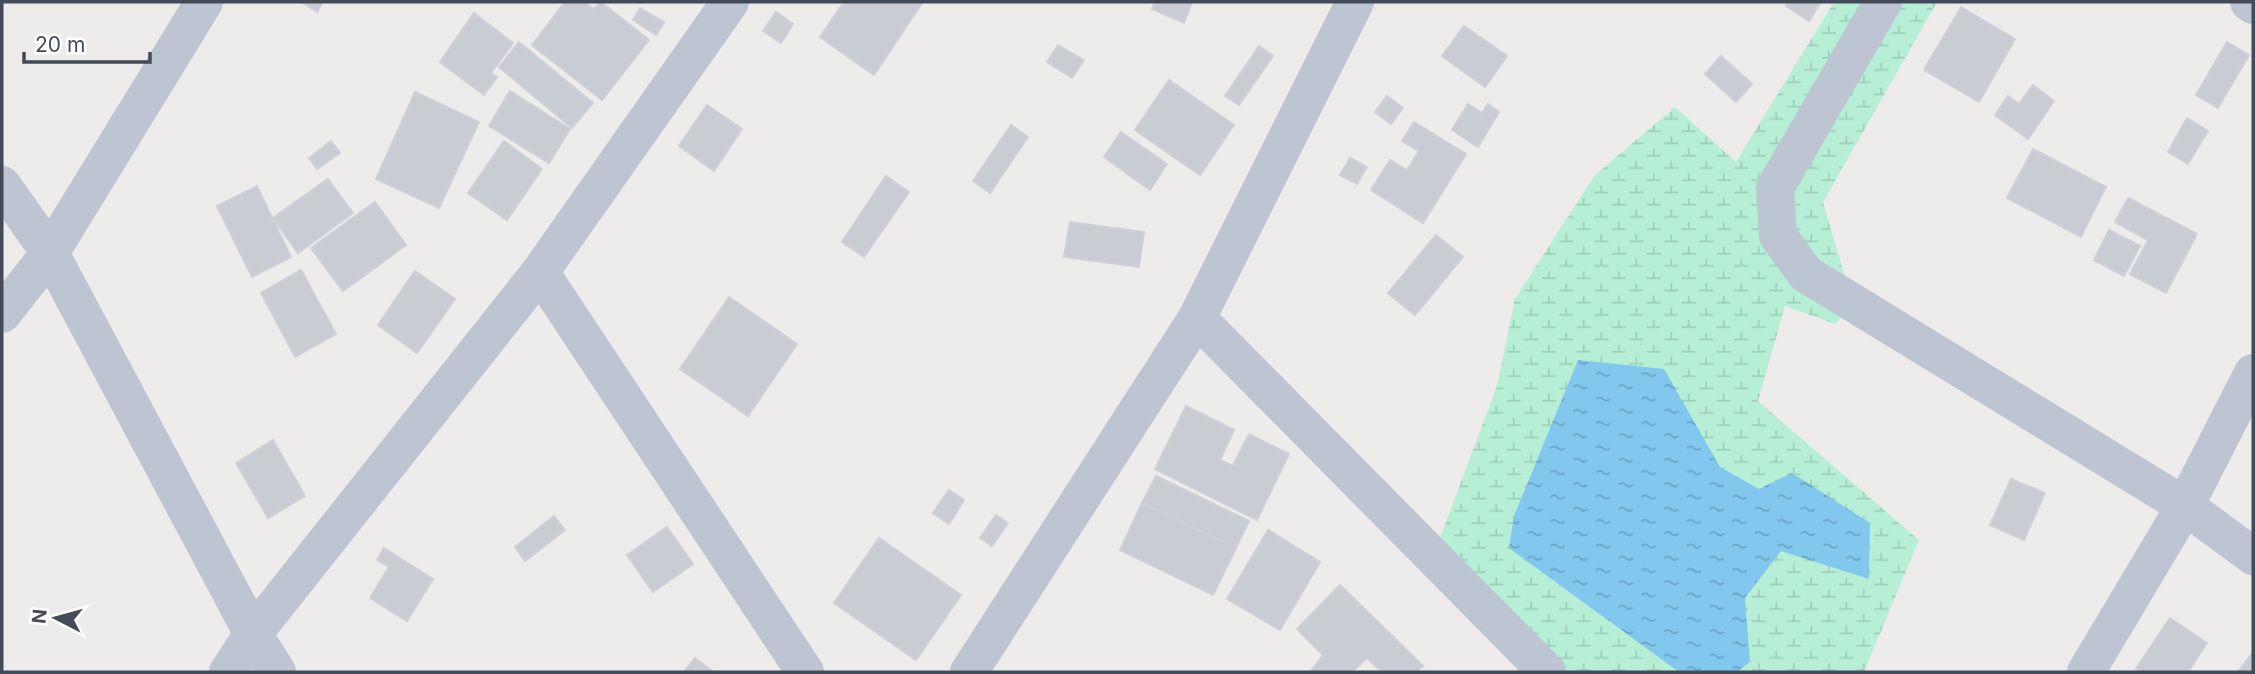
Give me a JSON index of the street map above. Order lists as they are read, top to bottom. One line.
{"scale_bar":"20 m","north":"left"}
